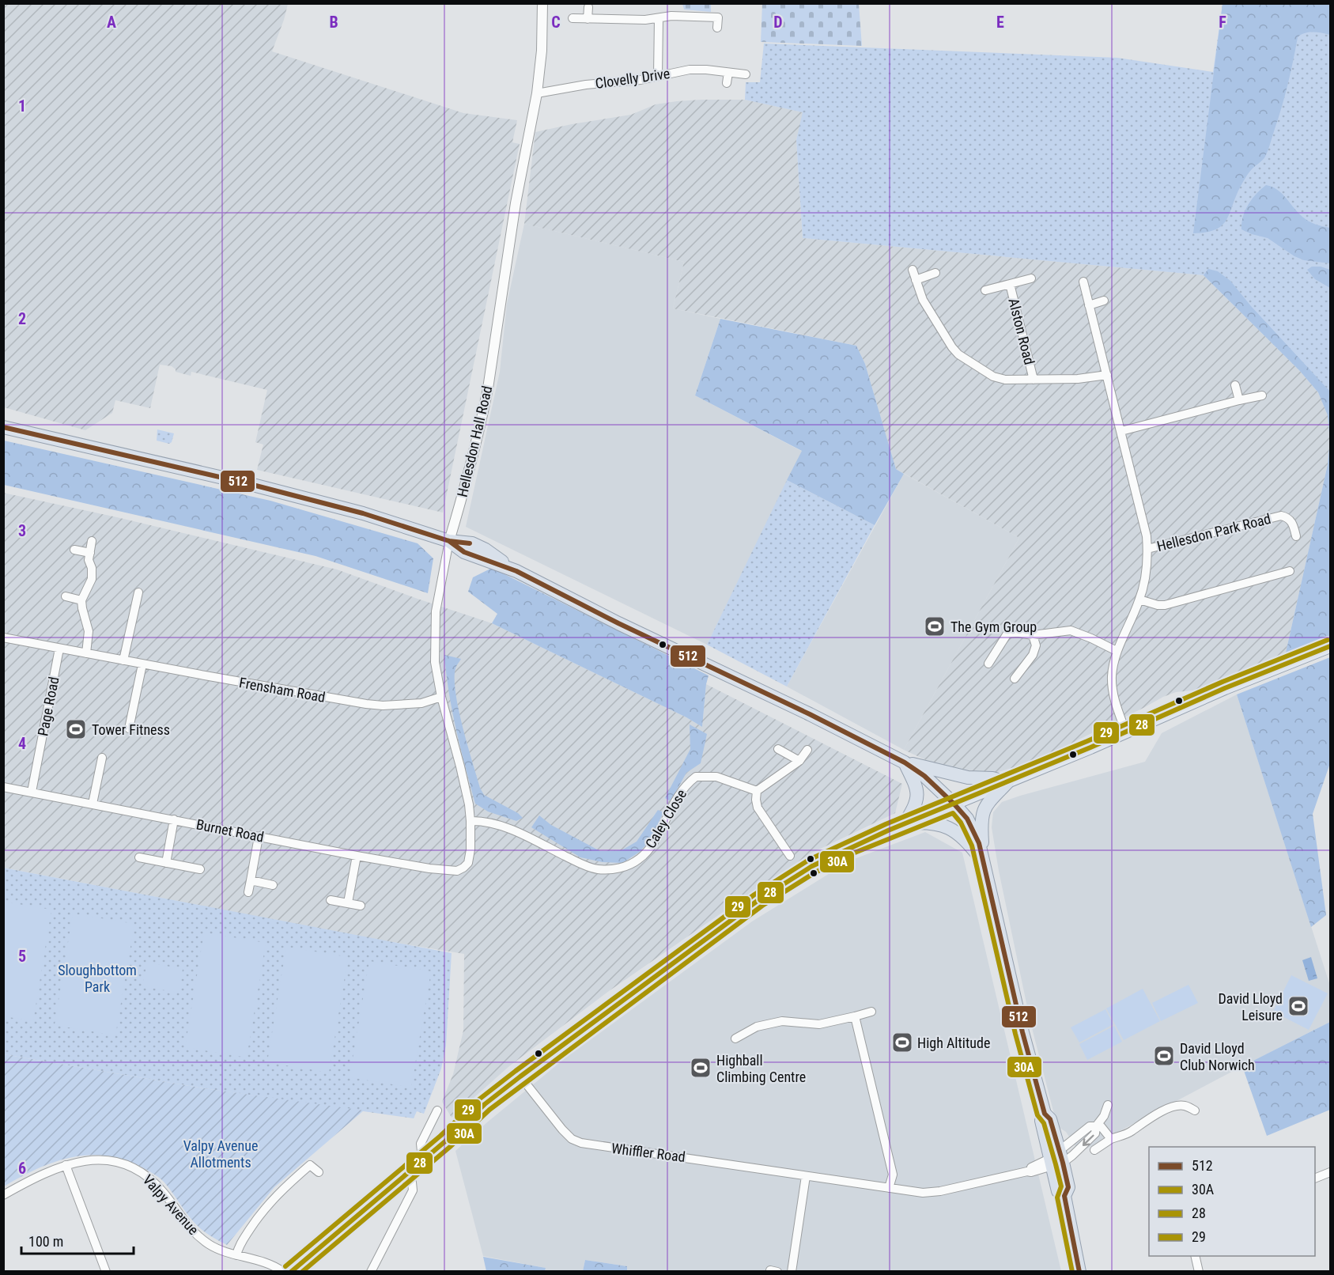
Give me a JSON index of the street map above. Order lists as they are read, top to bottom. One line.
{"streets":{"street":["Clovelly Drive","Alston Road","Hellesdon Hall Road","Hellesdon Park Road","Frensham Road","Page Road","Caley Close","Burnet Road","Whiffler Road","Valpy Avenue"]},"crossings":[["Clovelly Drive","Hellesdon Hall Road"],["Alston Road","Hellesdon Park Road"],["Hellesdon Hall Road","Frensham Road"],["Hellesdon Hall Road","Caley Close"],["Hellesdon Hall Road","Burnet Road"],["Frensham Road","Page Road"],["Page Road","Burnet Road"]],"parks":["Sloughbottom Park","Valpy Avenue Allotments"],"places":{"sports":["The Gym Group","Tower Fitness","David Lloyd Leisure","High Altitude","David Lloyd Club Norwich","Highball Climbing Centre"]},"lines":["transit line 512","transit line 29","transit line 28","transit line 30A"],"legend":["512","30A","28","29"],"scale_bar":"100 m","grid":{"columns":["A","B","C","D","E","F"],"rows":["1","2","3","4","5","6"]}}
